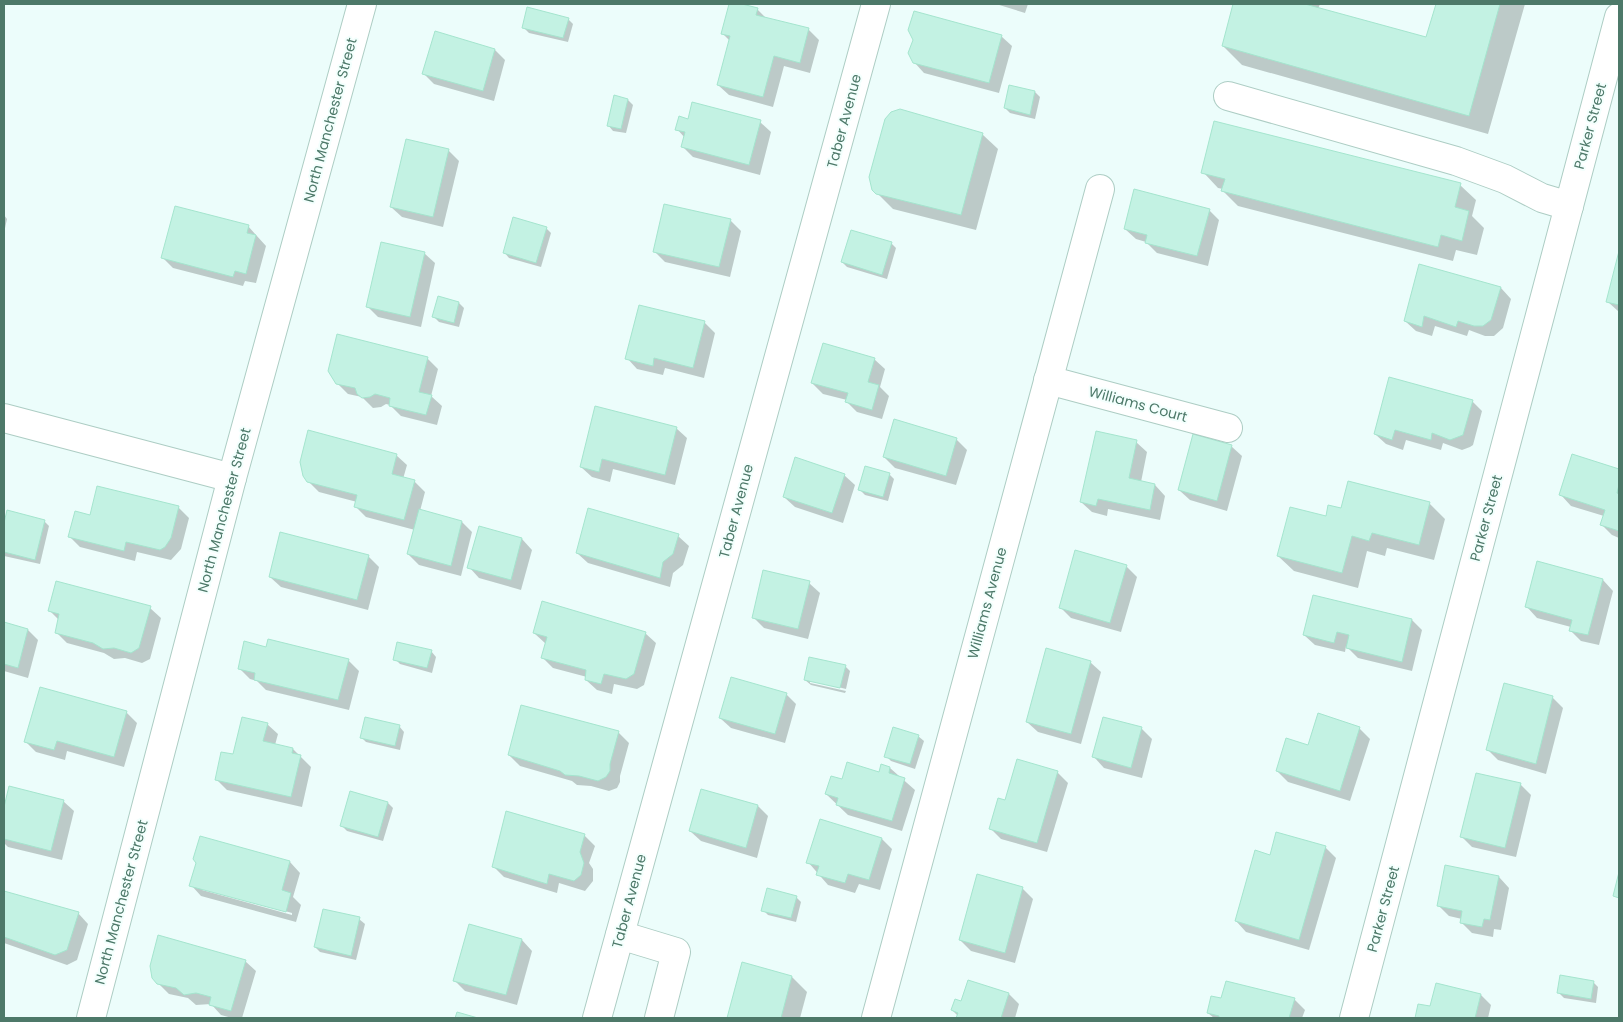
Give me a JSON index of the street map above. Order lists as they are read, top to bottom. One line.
{"streets":{"street":["North Manchester Street","Taber Avenue","Parker Street","Williams Court","Williams Avenue"]},"crossings":[["Williams Court","Williams Avenue"]]}
